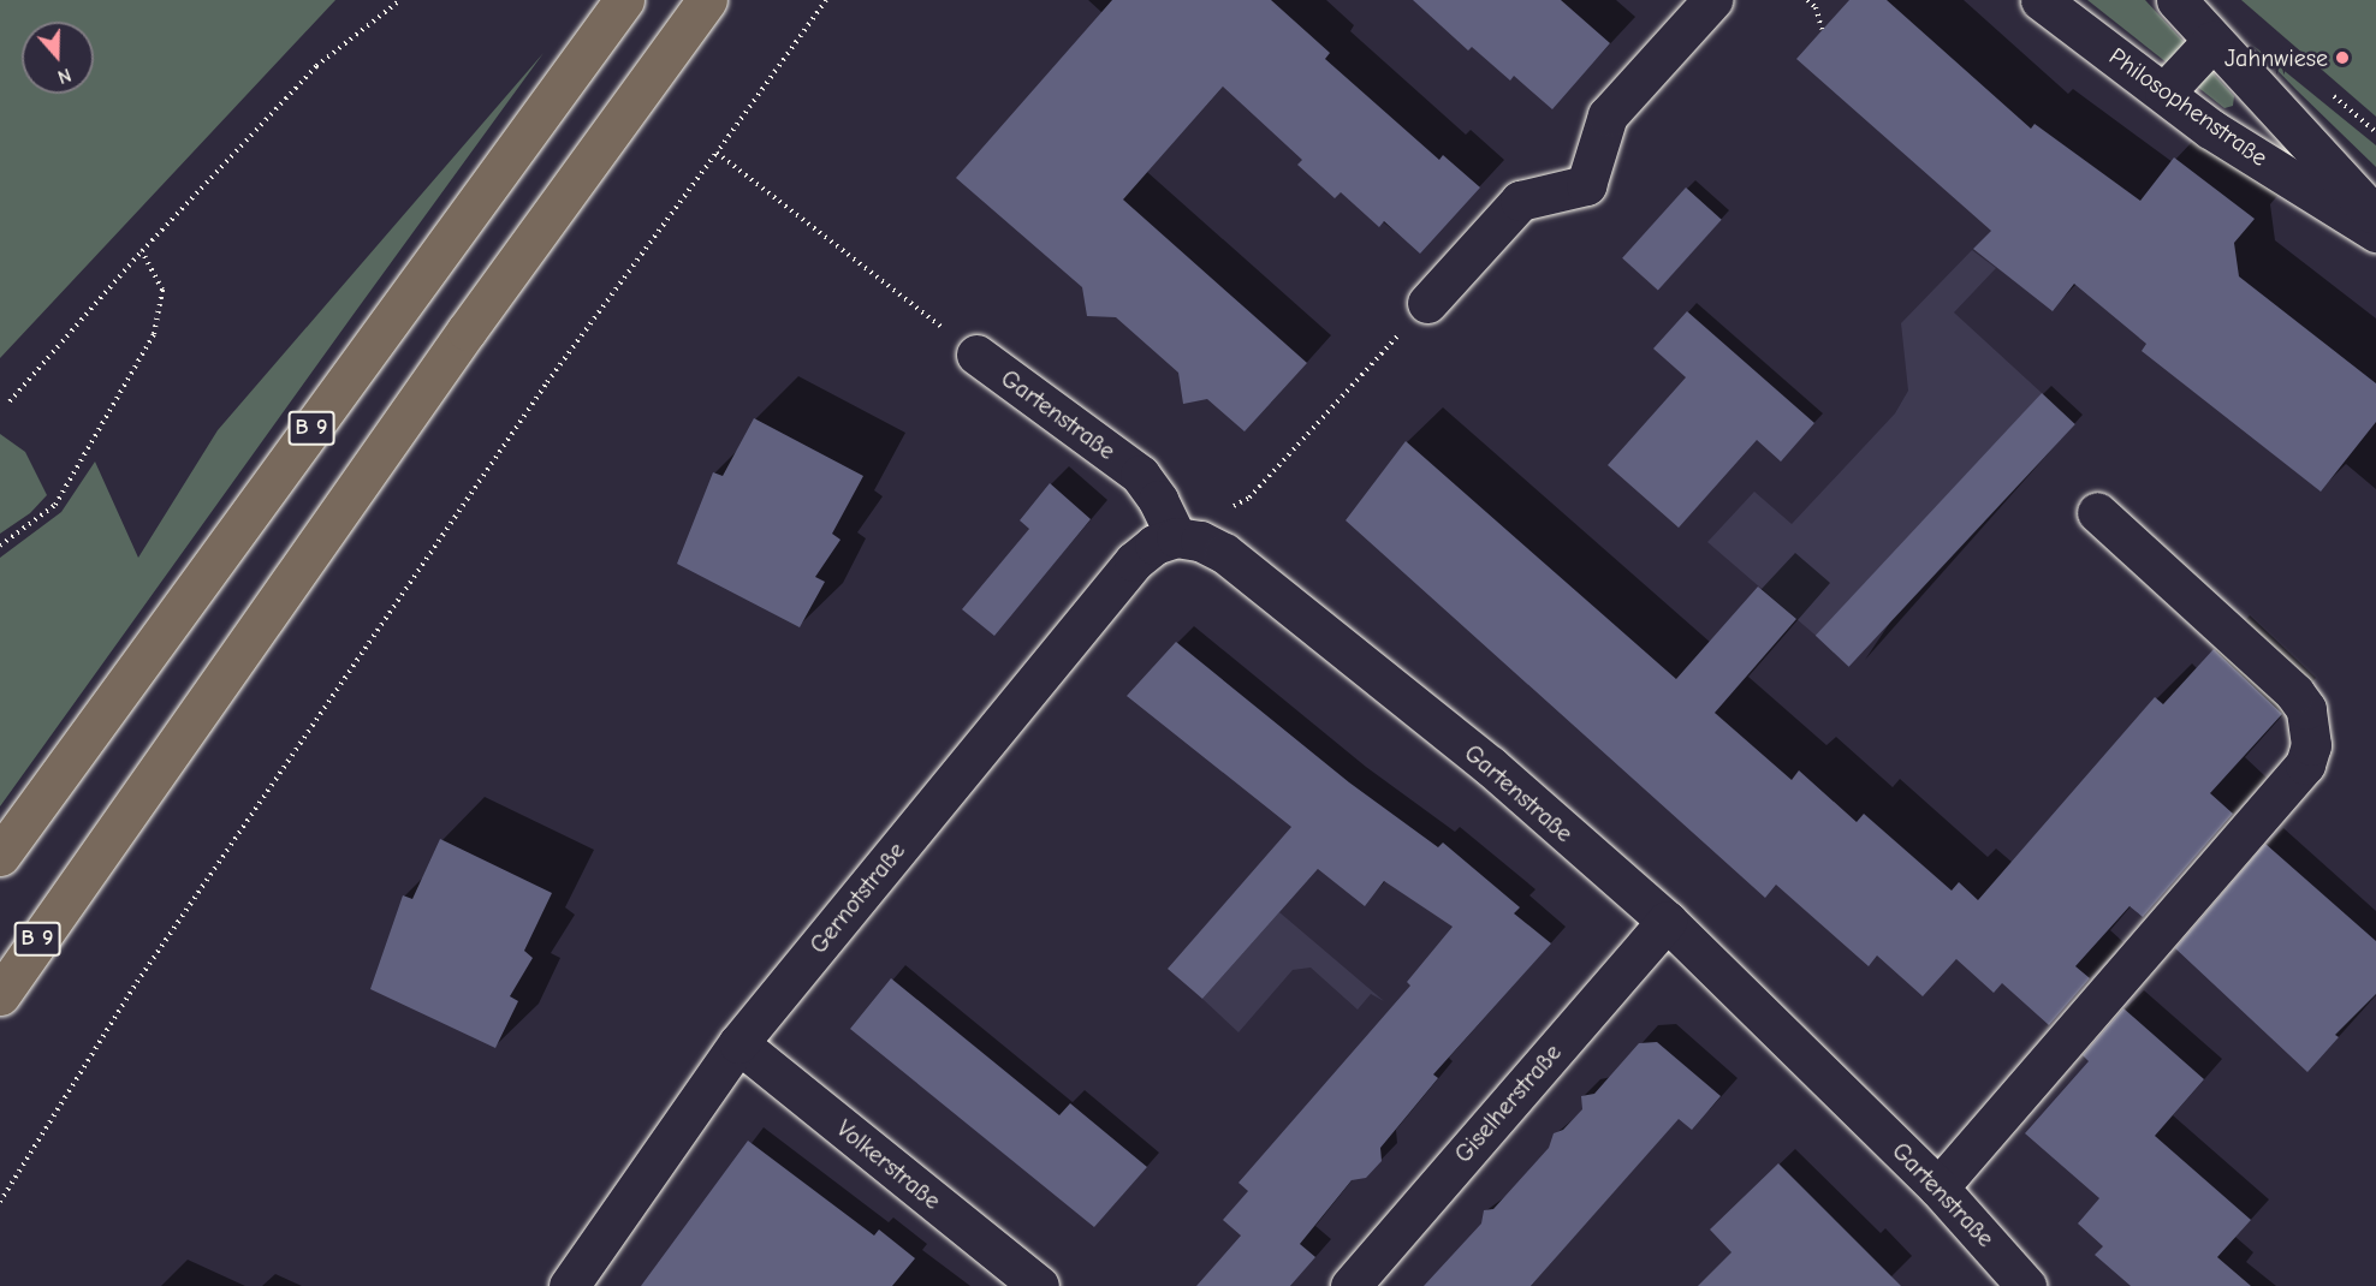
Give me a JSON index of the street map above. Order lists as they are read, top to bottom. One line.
{"streets":{"highway":["B 9"],"street":["Philosophenstraße","Gartenstraße","Gernotstraße","Giselherstraße","Volkerstraße"]},"crossings":[["Gartenstraße","Gernotstraße"],["Gartenstraße","Giselherstraße"],["Gernotstraße","Volkerstraße"]],"places":["Jahnwiese"],"north":"bottom"}
